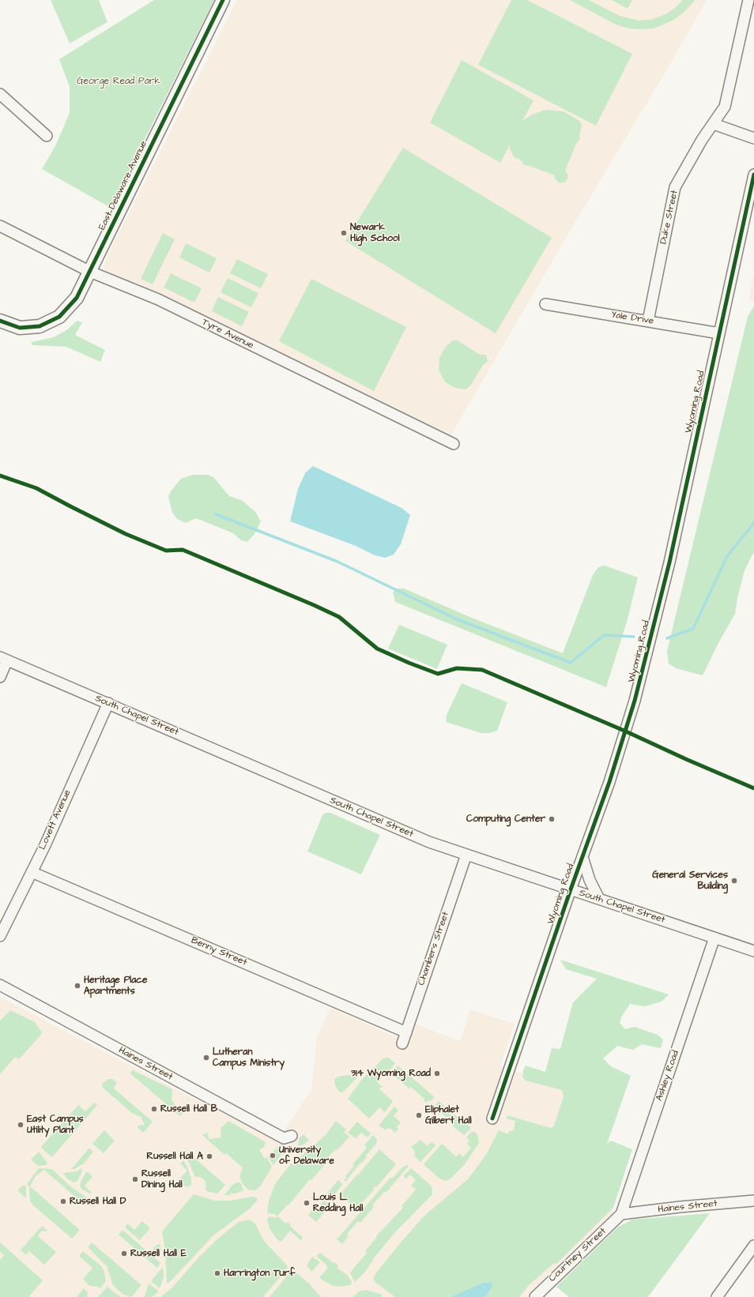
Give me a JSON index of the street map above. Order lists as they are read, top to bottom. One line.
{"streets":{"main road":["East Delaware Avenue"],"street":["Duke Street","Yale Drive","Tyre Avenue","Wyoming Road","South Chapel Street","Lovett Avenue","Chambers Street","Benny Street","Haines Street","Ashley Road","Courtney Street"]},"crossings":[["East Delaware Avenue","Tyre Avenue"],["Duke Street","Yale Drive"],["Yale Drive","Wyoming Road"],["Wyoming Road","South Chapel Street"],["South Chapel Street","Lovett Avenue"],["South Chapel Street","Chambers Street"],["South Chapel Street","Ashley Road"],["Lovett Avenue","Benny Street"],["Chambers Street","Benny Street"],["Haines Street","Ashley Road"],["Haines Street","Courtney Street"],["Ashley Road","Courtney Street"]],"parks":["George Read Park"],"places":["Newark High School","Computing Center","General Services Building","Heritage Place Apartments","Lutheran Campus Ministry","314 Wyoming Road","Russell Hall B","Eliphalet Gilbert Hall","East Campus Utility Plant","University of Delaware","Russell Hall A","Russell Dining Hall","Russell Hall D","Louis L. Redding Hall","Russell Hall E","Harrington Turf"]}
